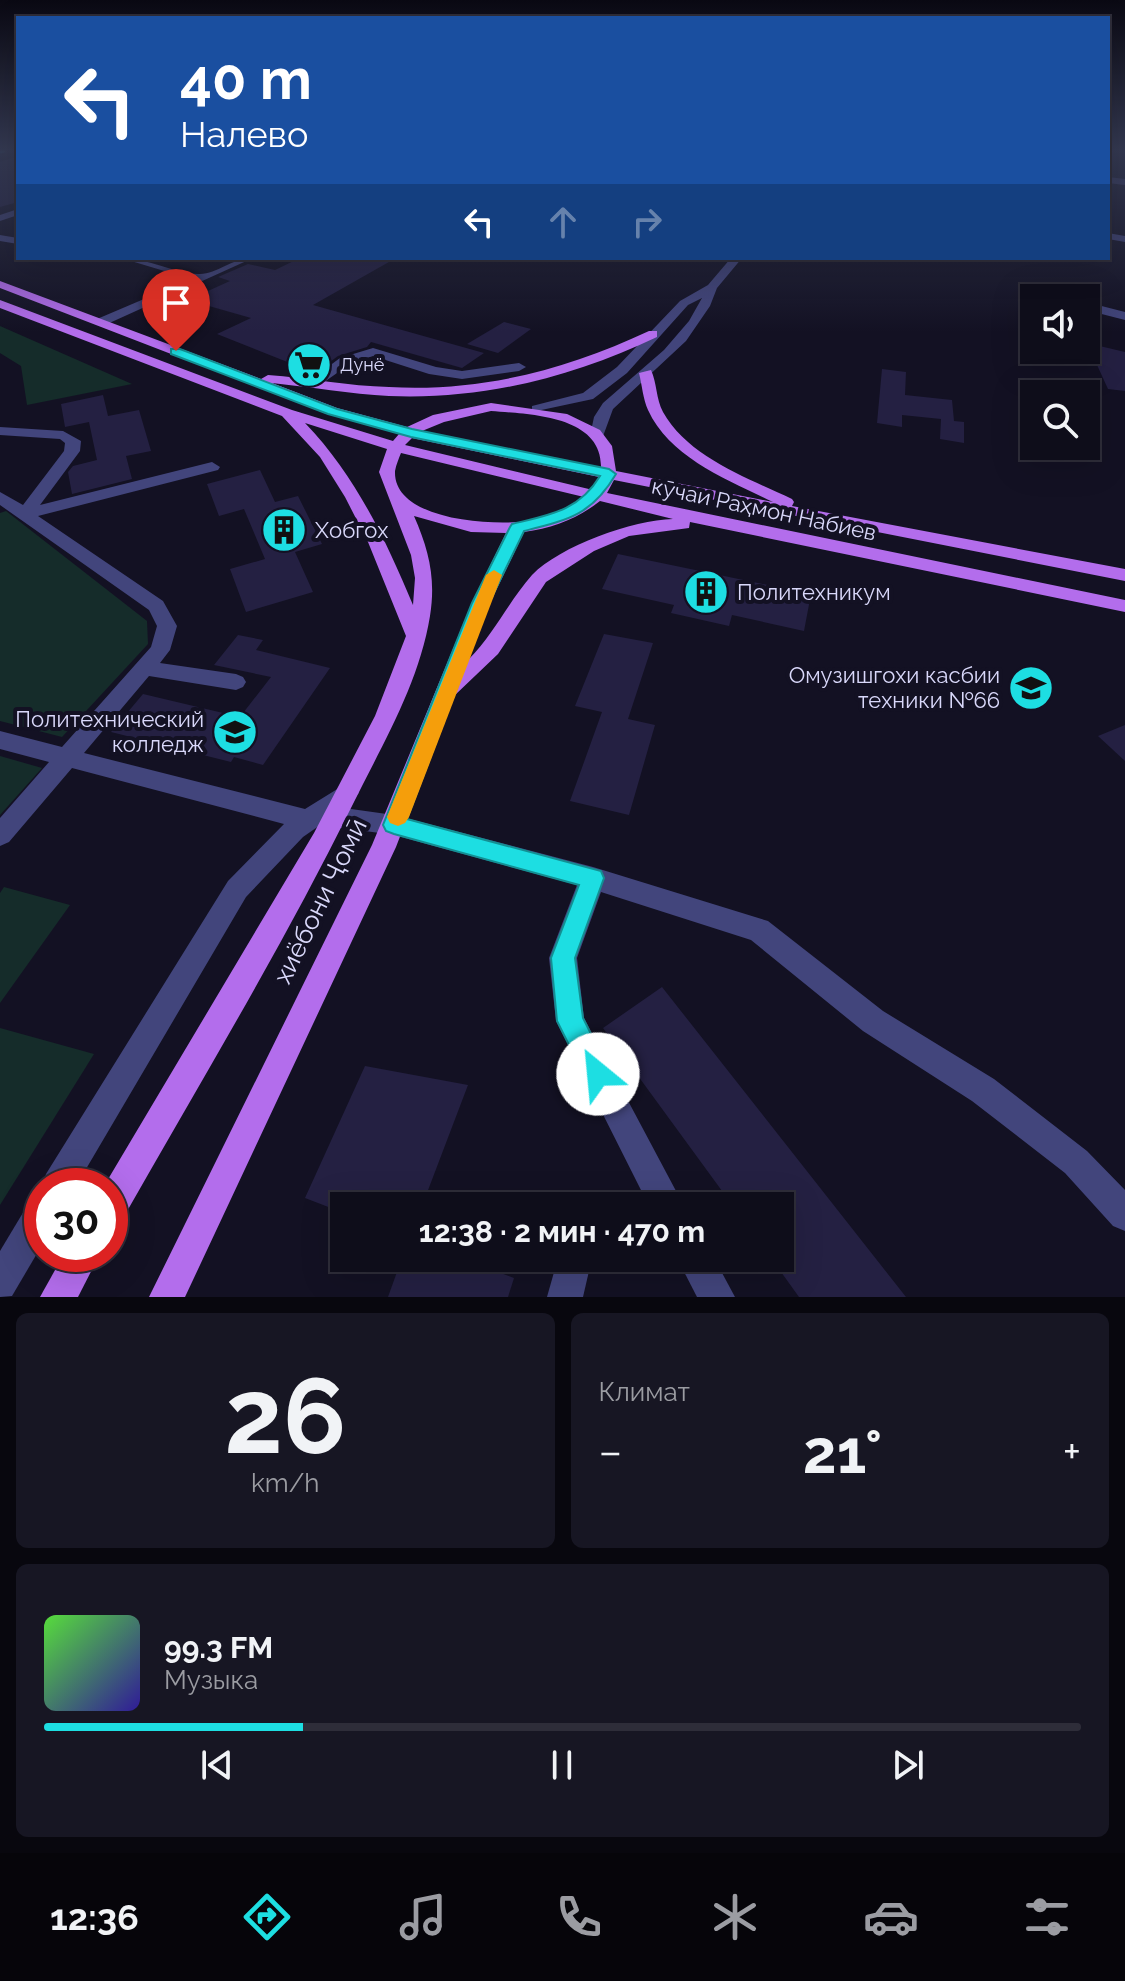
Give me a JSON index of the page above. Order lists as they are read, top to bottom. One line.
{"streets":{"main road":["кӯчаи Раҳмон Набиев","хиёбони Ҷомӣ"]},"crossings":[["кӯчаи Раҳмон Набиев","хиёбони Ҷомӣ"]],"places":{"supermarket":["Дунё"],"building":["Хобгох","Политехникум"],"school or university":["Омузишгохи касбии техники №66","Политехнический колледж"]},"page":{"turn":["40 m","Налево"],"limit":"30","trip":"12:38 · 2 мин · 470 m","tile":[["26","km/h"],"Климат"],"heat":["−","21°","+"],"song":["99.3 FM","Музыка"],"tabs":"12:36"}}
